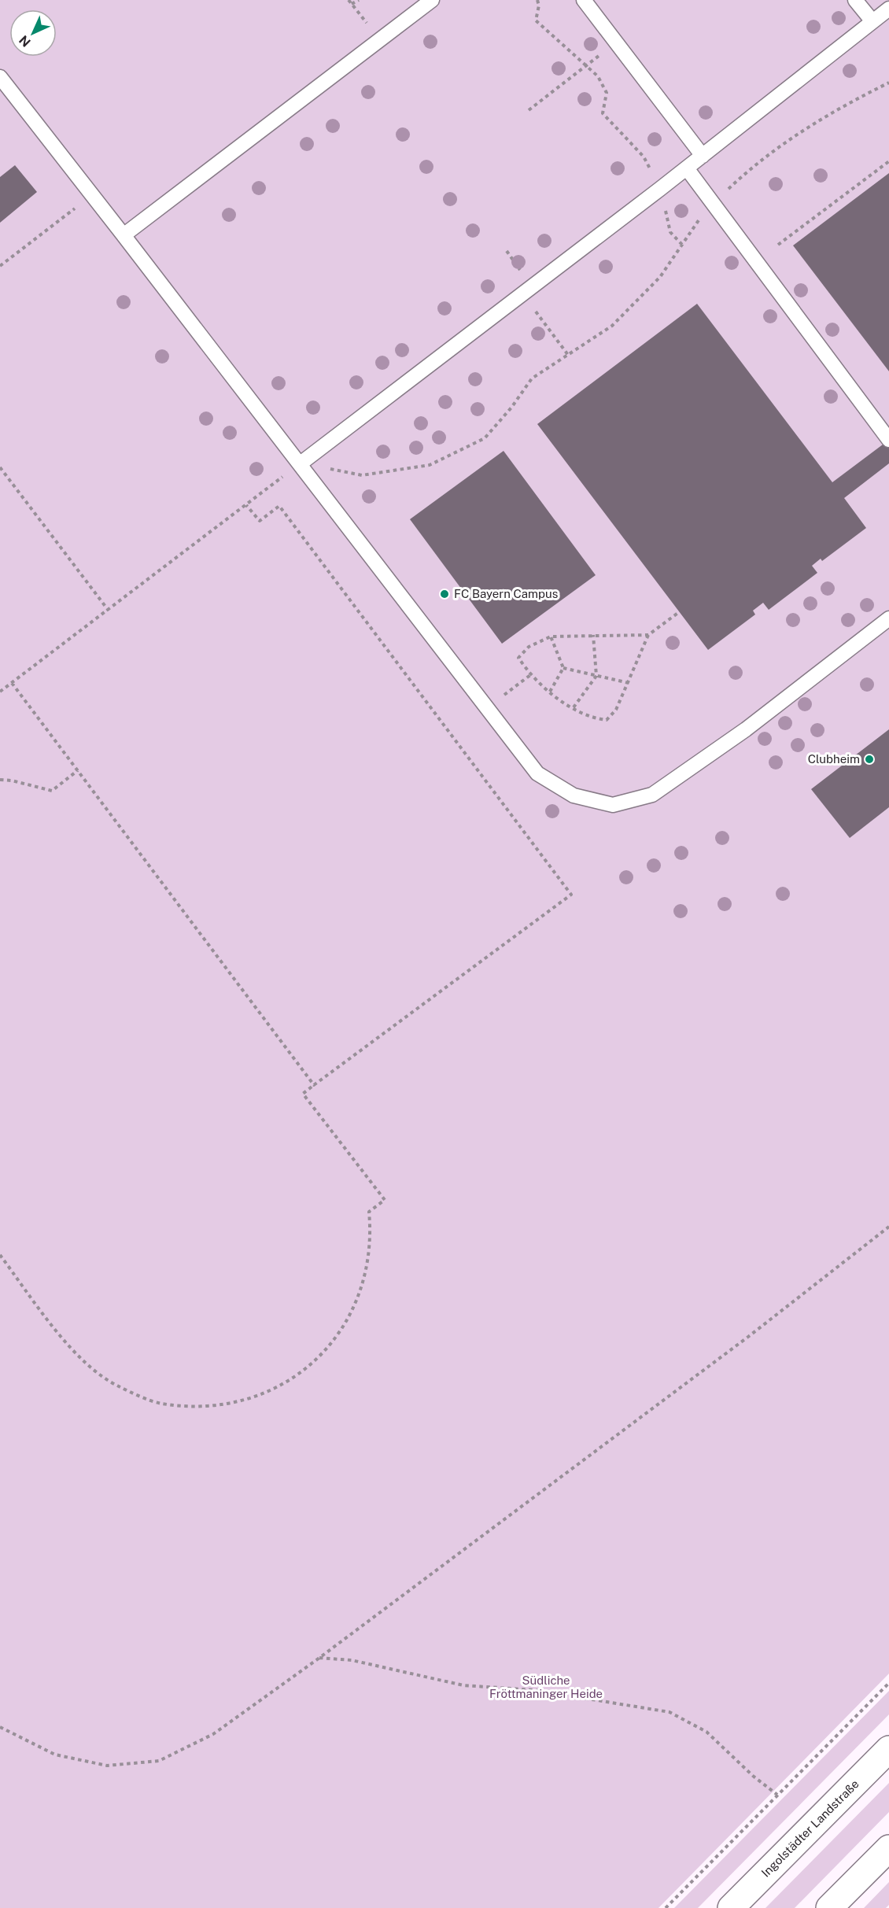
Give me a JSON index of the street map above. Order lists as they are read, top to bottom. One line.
{"streets":{"main road":["Ingolstädter Landstraße"]},"parks":["Südliche Fröttmaninger Heide"],"places":["FC Bayern Campus","Clubheim"],"north":"bottom left"}
